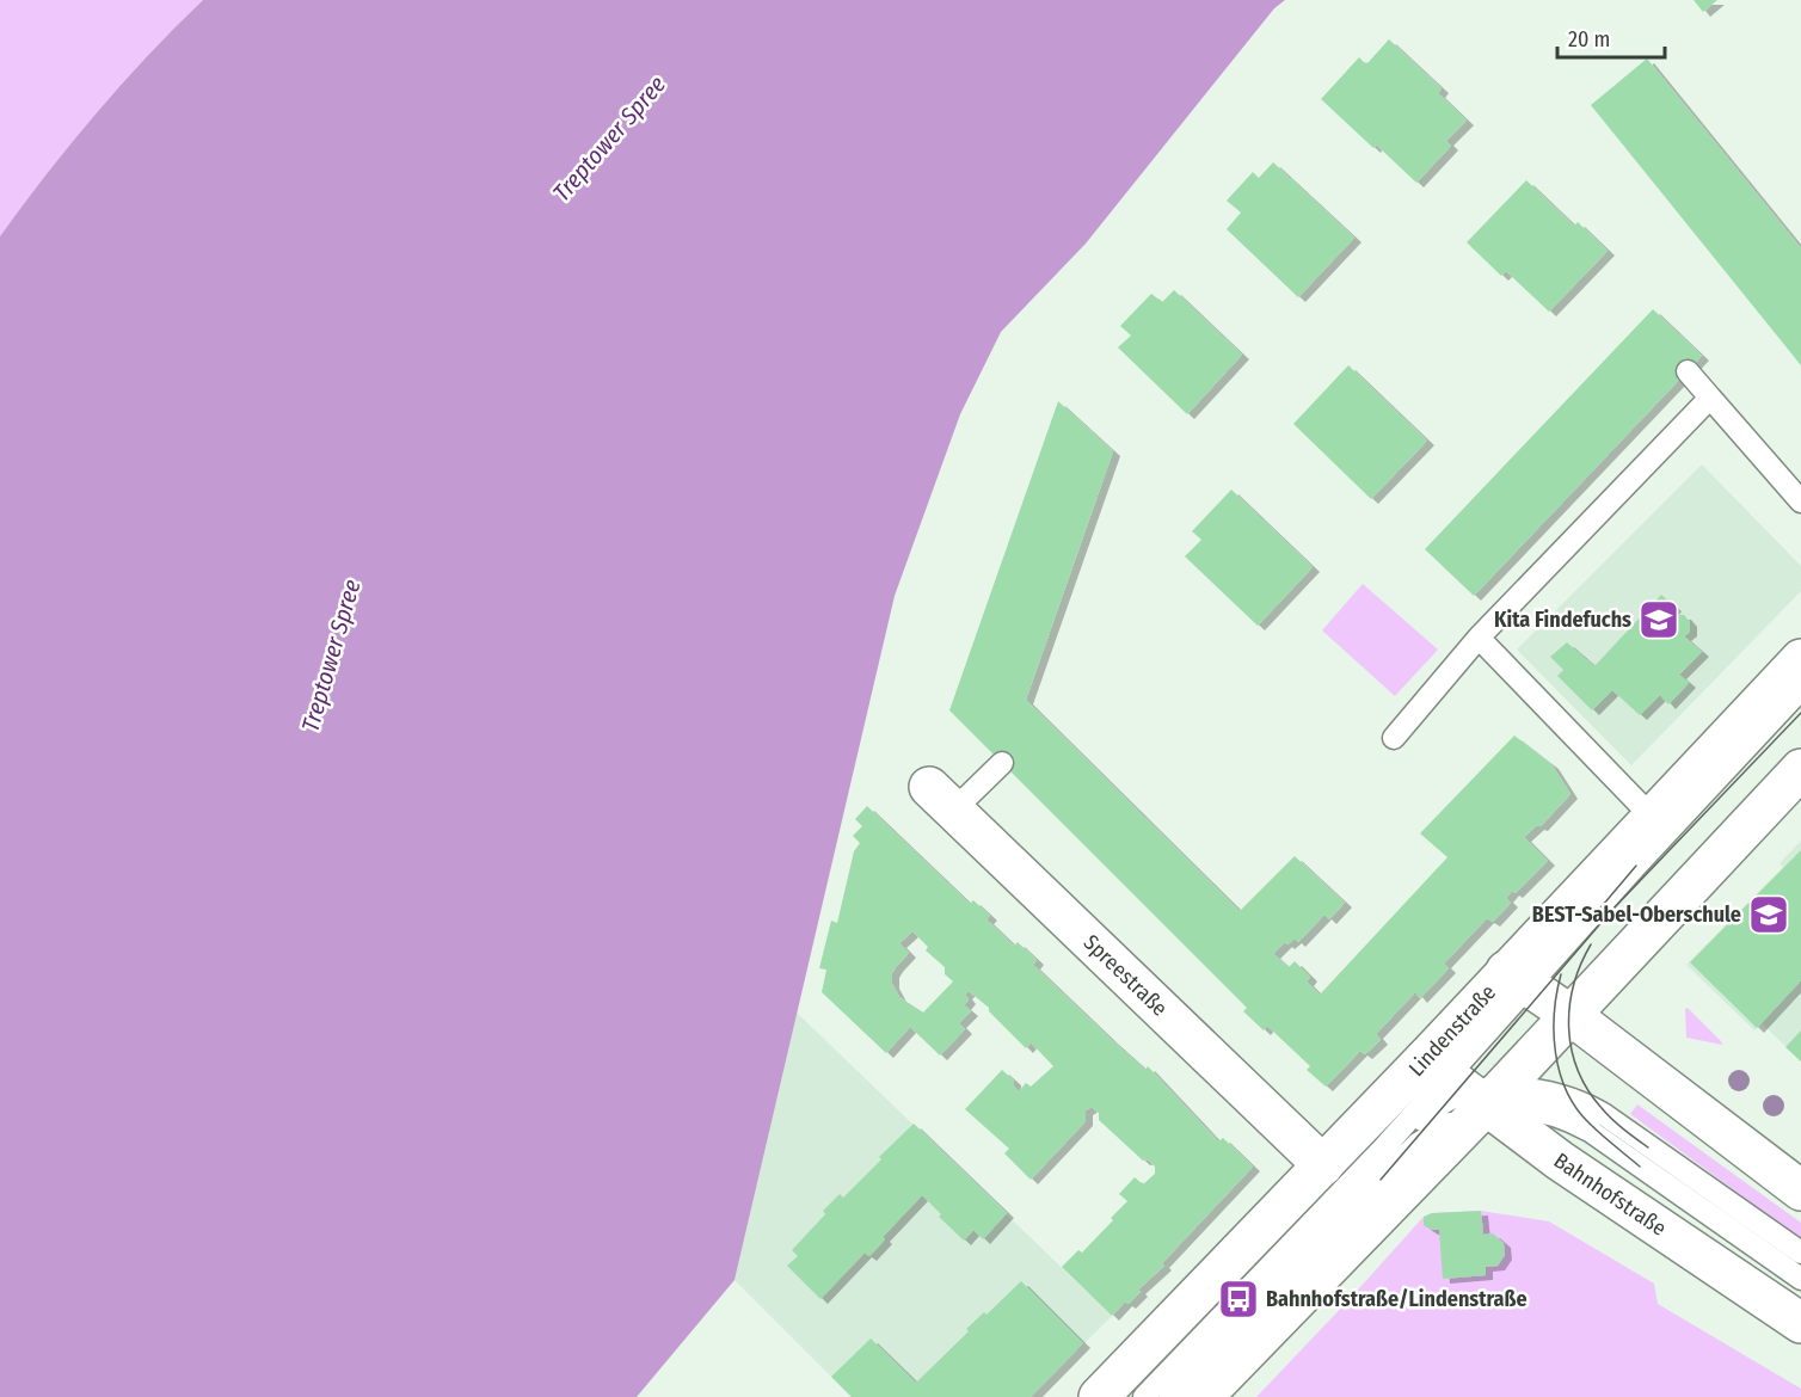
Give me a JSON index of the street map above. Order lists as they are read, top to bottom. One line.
{"streets":{"main road":["Spreestraße","Lindenstraße","Bahnhofstraße"]},"crossings":[["Spreestraße","Lindenstraße"],["Lindenstraße","Bahnhofstraße"]],"water":["Treptower Spree"],"places":{"school or university":["Kita Findefuchs","BEST-Sabel-Oberschule"],"bus stop":["Bahnhofstraße/Lindenstraße"]},"scale_bar":"20 m"}
